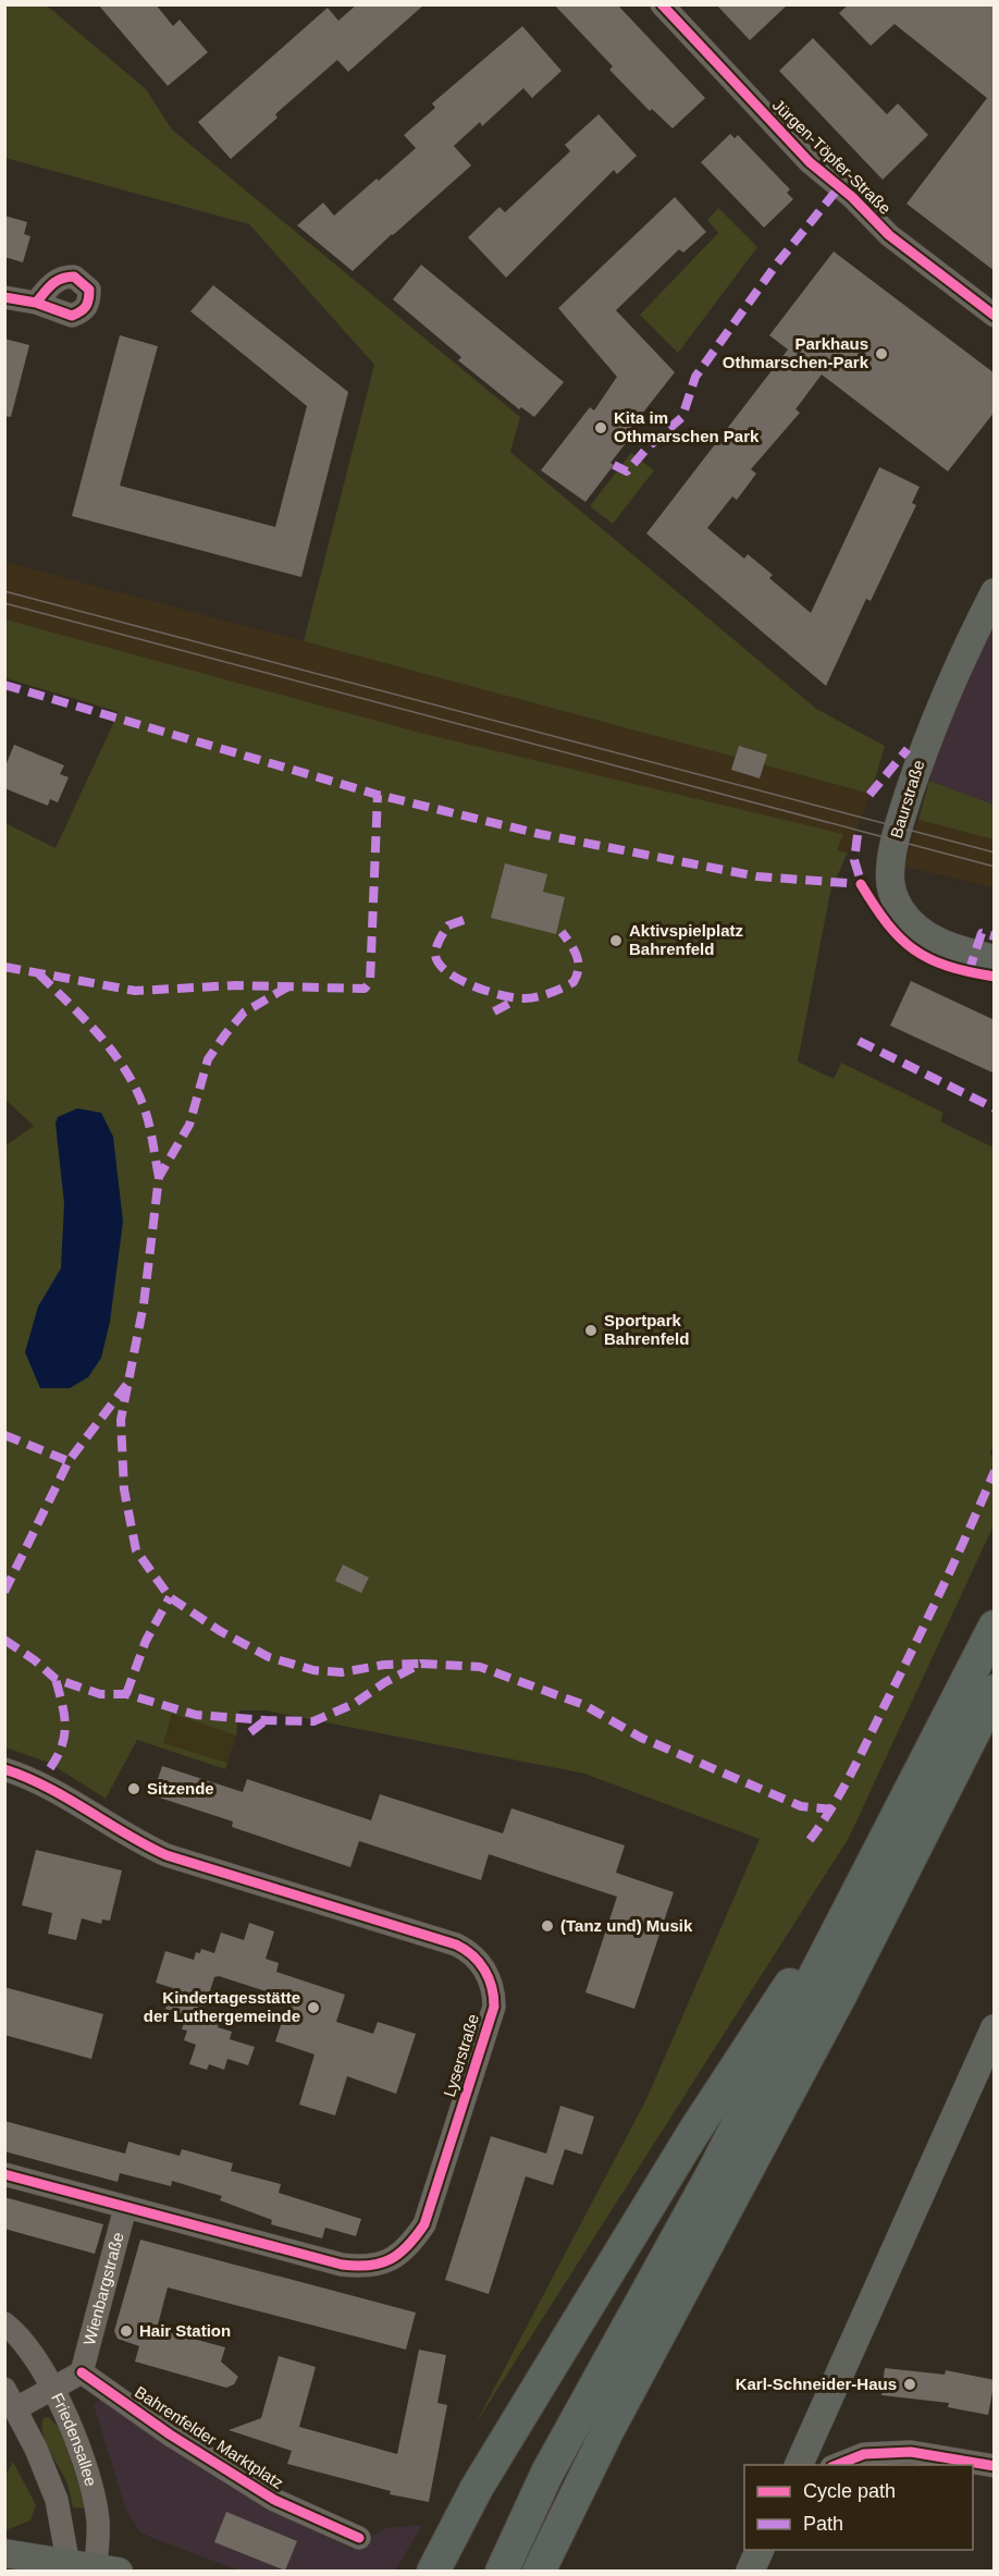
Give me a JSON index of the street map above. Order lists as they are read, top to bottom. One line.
{"streets":{"main road":["Baurstraße"],"street":["Jürgen-Töpfer-Straße","Lyserstraße","Wienbargstraße","Bahrenfelder Marktplatz","Friedensallee"]},"crossings":[["Lyserstraße","Wienbargstraße"],["Wienbargstraße","Bahrenfelder Marktplatz"]],"places":["Parkhaus Othmarschen-Park","Kita im Othmarschen Park","Aktivspielplatz Bahrenfeld","Sportpark Bahrenfeld","Sitzende","(Tanz und) Musik","Kindertagesstätte der Luthergemeinde","Hair Station","Karl-Schneider-Haus"],"legend":["Cycle path","Path"]}
